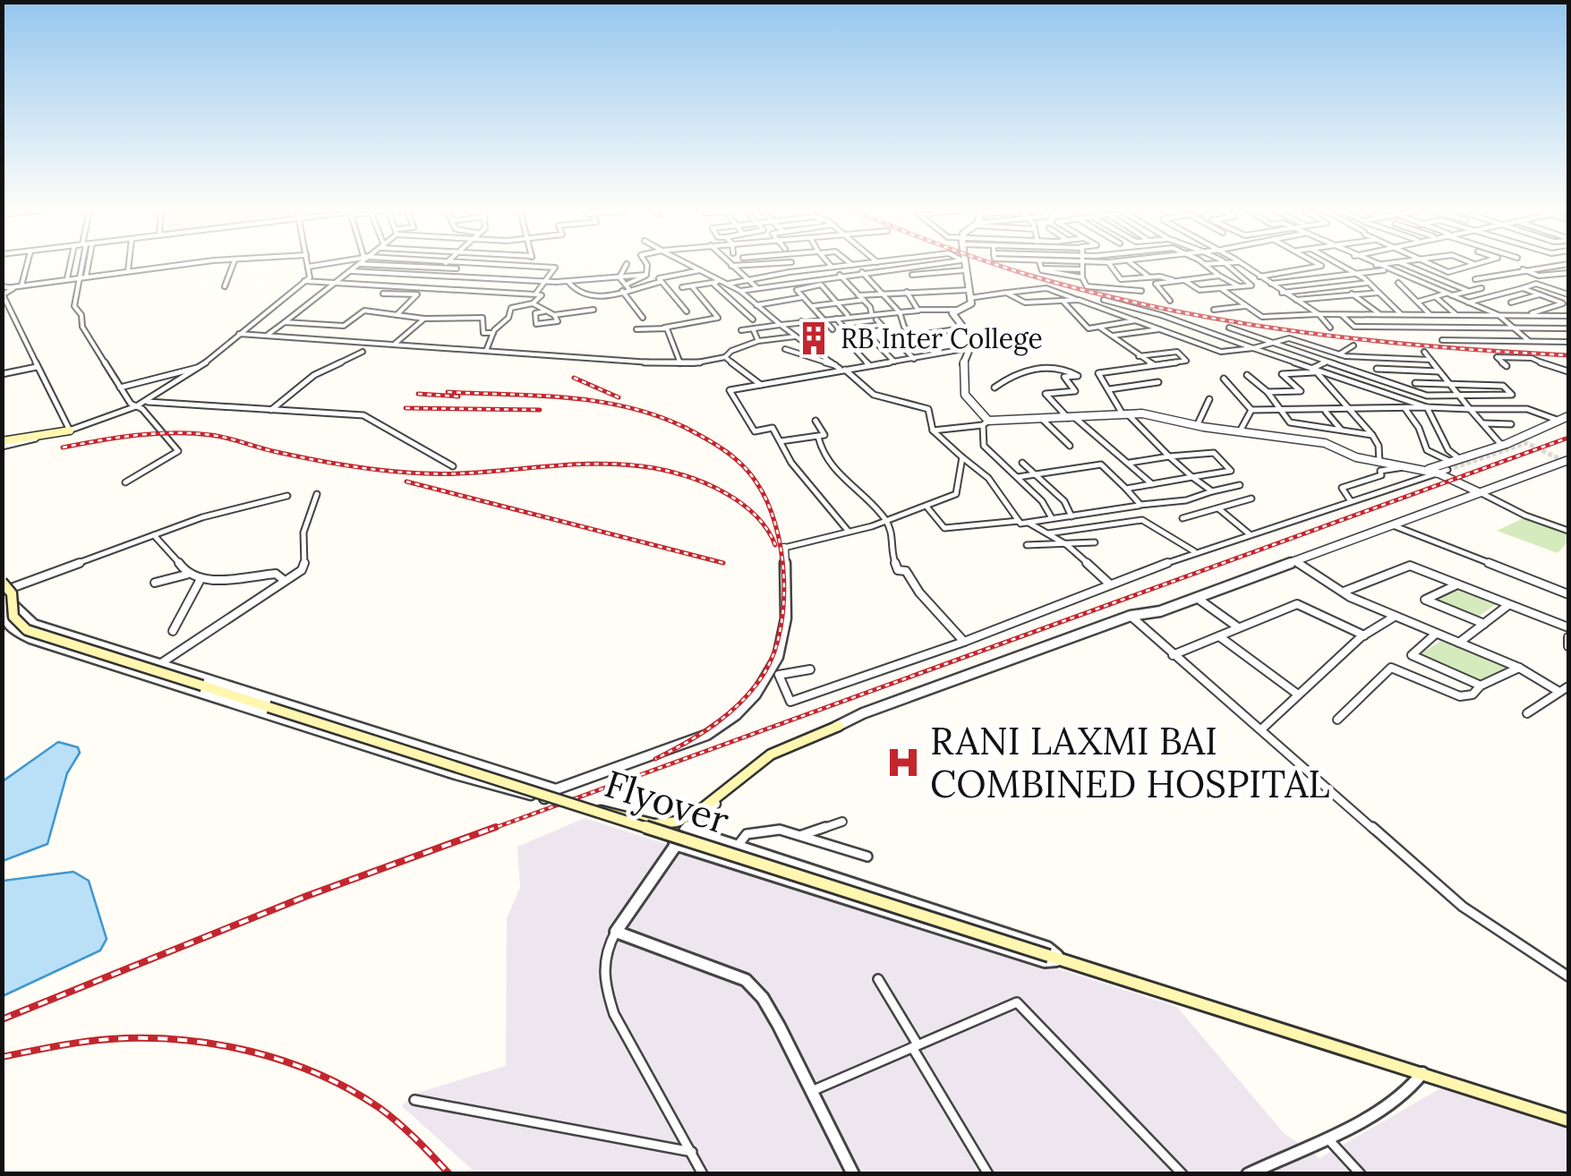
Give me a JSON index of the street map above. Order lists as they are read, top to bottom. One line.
{"streets":{"main road":["Flyover"]},"places":{"building":["RB Inter College"],"hospital":["RANI LAXMI BAI COMBINED HOSPITAL"]}}
